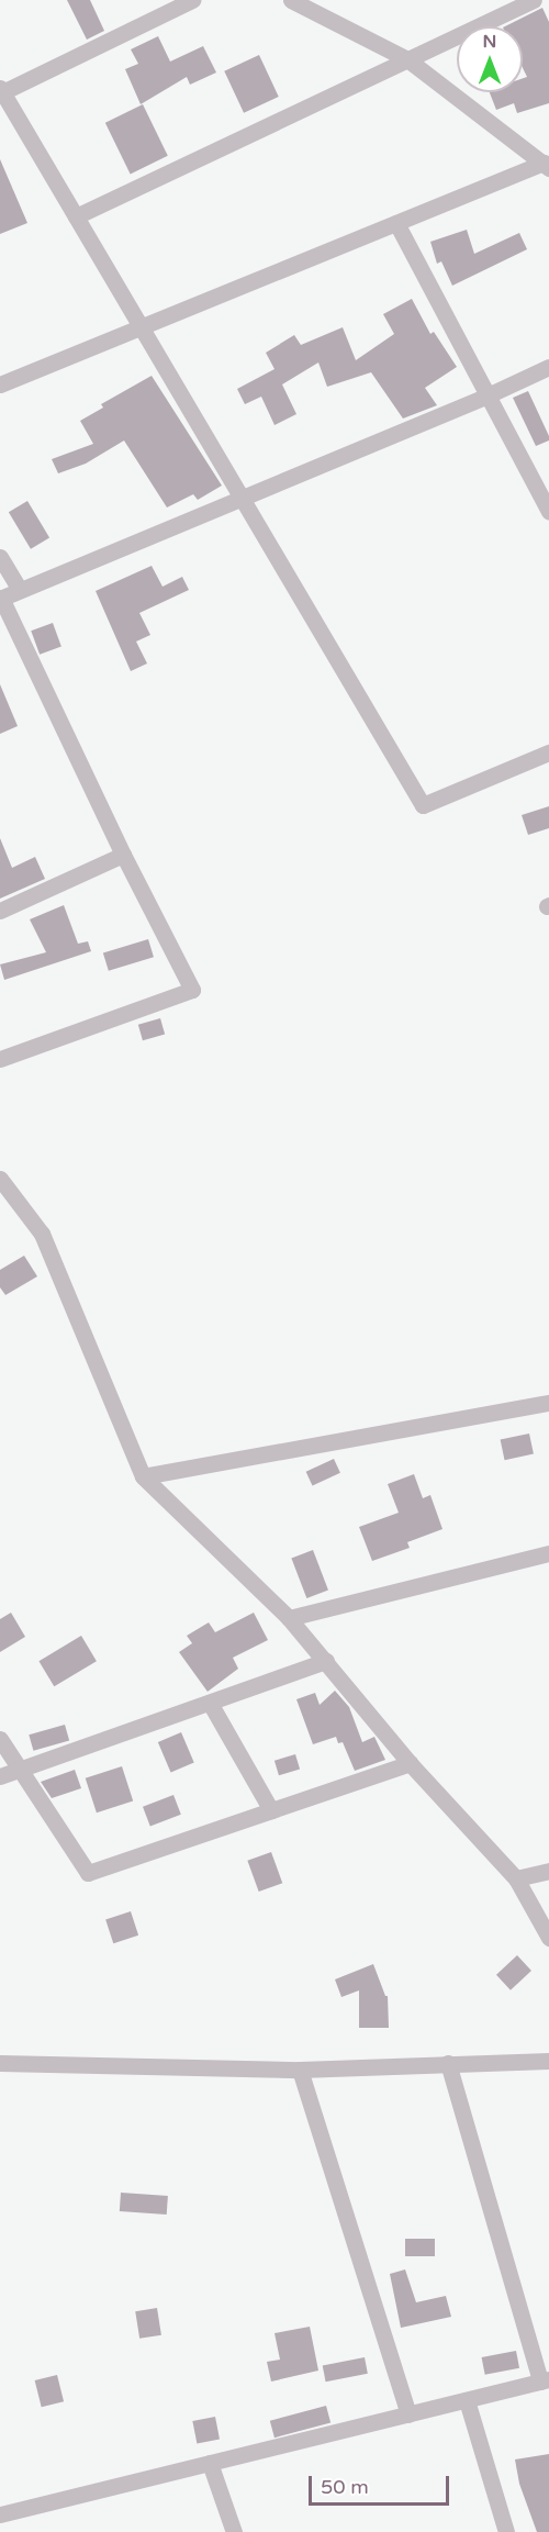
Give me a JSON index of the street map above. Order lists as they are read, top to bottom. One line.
{"scale_bar":"50 m","north":"top"}
